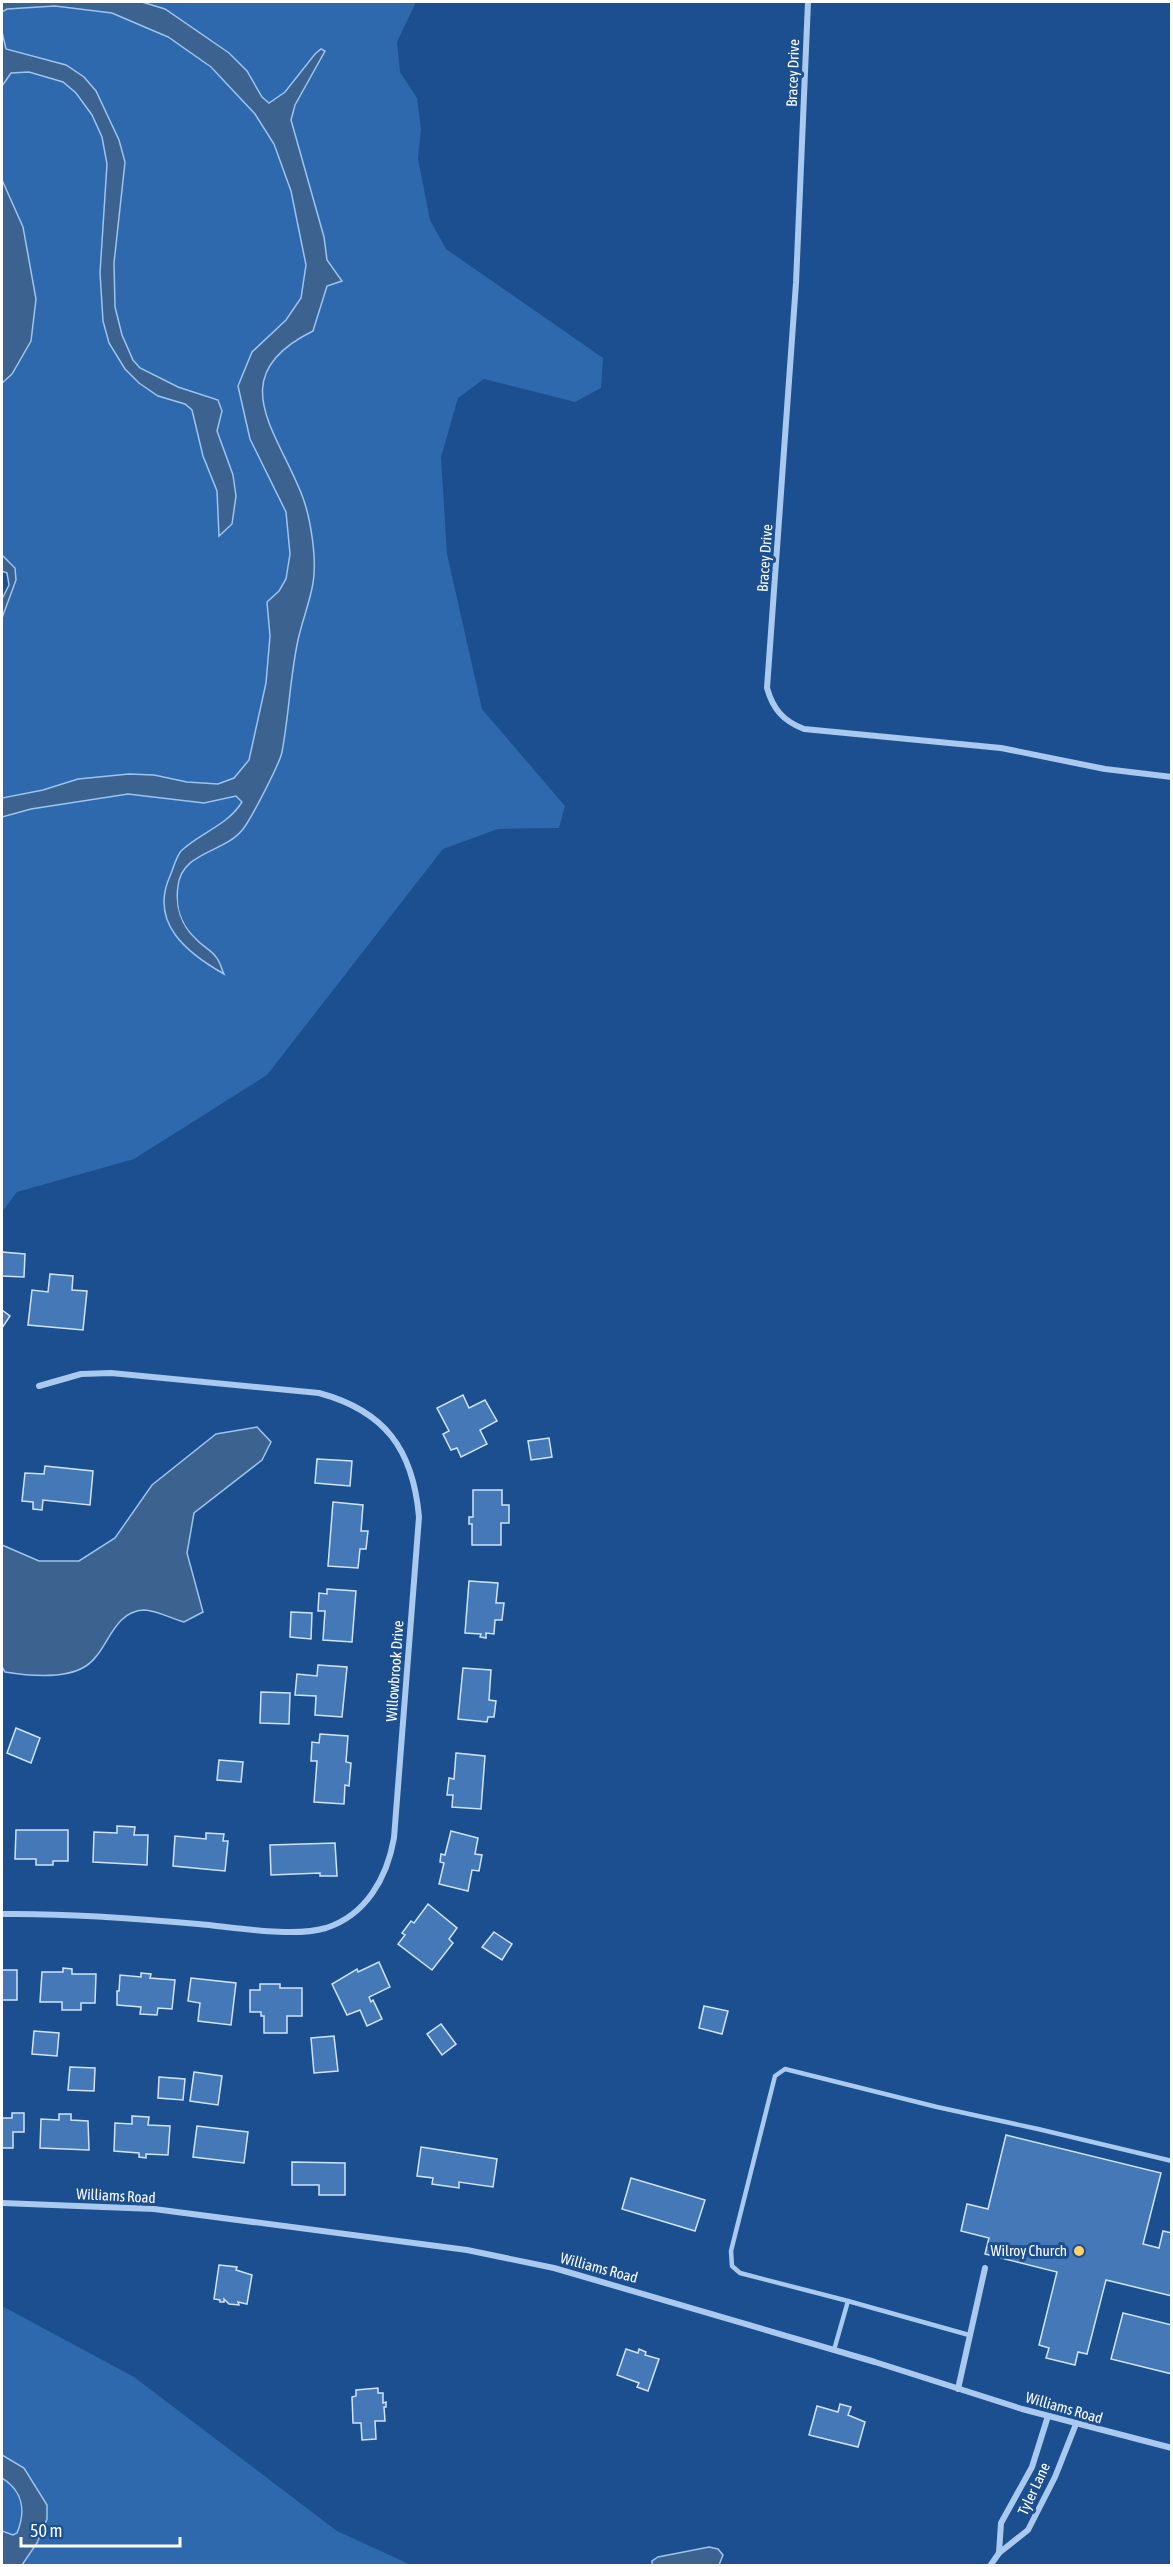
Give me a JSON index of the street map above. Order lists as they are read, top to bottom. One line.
{"streets":{"street":["Bracey Drive","Willowbrook Drive","Williams Road","Tyler Lane"]},"crossings":[["Williams Road","Tyler Lane"]],"places":["Wilroy Church"],"scale_bar":"50 m"}
